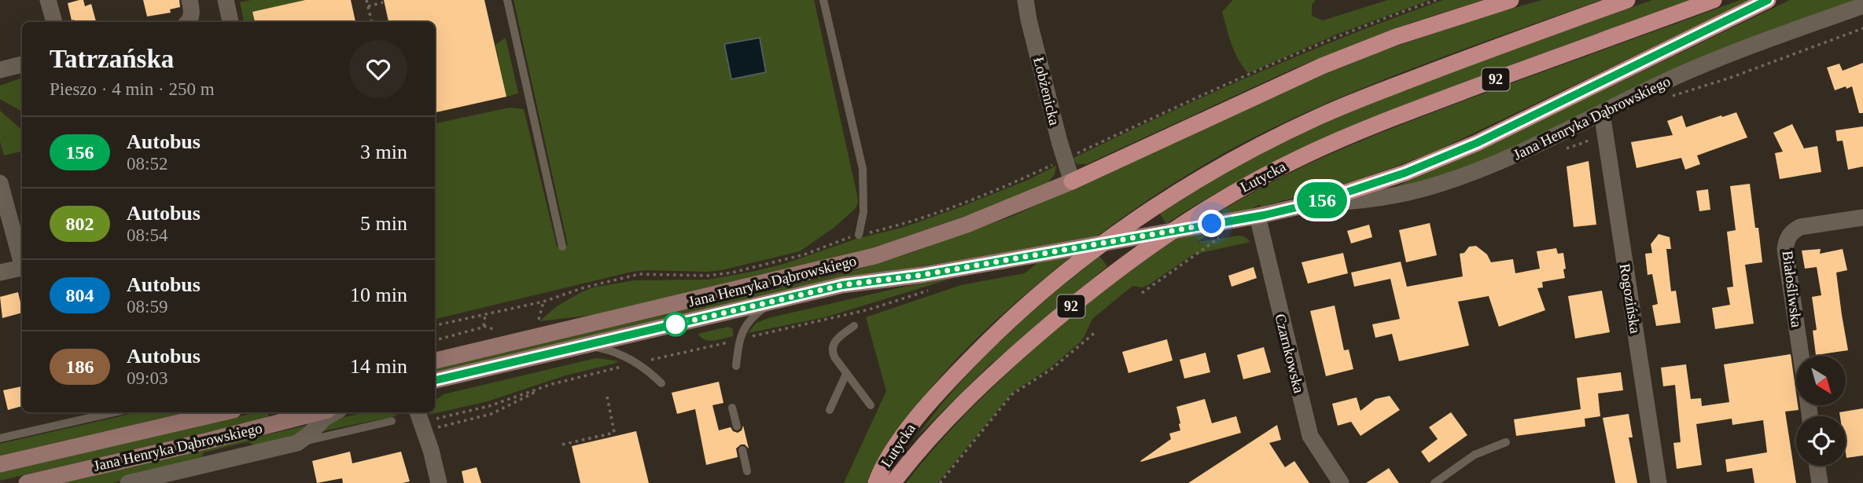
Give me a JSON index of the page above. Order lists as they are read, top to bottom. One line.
{"streets":{"main road":["92","Jana Henryka Dąbrowskiego","Lutycka"],"street":["Łobżenicka","Białośliwska","Rogozińska","Czarnkowska"]},"crossings":[["Łobżenicka","Jana Henryka Dąbrowskiego"],["Jana Henryka Dąbrowskiego","Rogozińska"],["Jana Henryka Dąbrowskiego","Czarnkowska"]],"lines":["bus line 156"],"north":"bottom right","page":{"on_map":"156","heading":["Tatrzańska","Pieszo · 4 min · 250 m"],"list":[{"mark":"156","name":"Autobus","note":"08:52","value":"3 min"},{"mark":"802","name":"Autobus","note":"08:54","value":"5 min"},{"mark":"804","name":"Autobus","note":"08:59","value":"10 min"},{"mark":"186","name":"Autobus","note":"09:03","value":"14 min"}]}}
